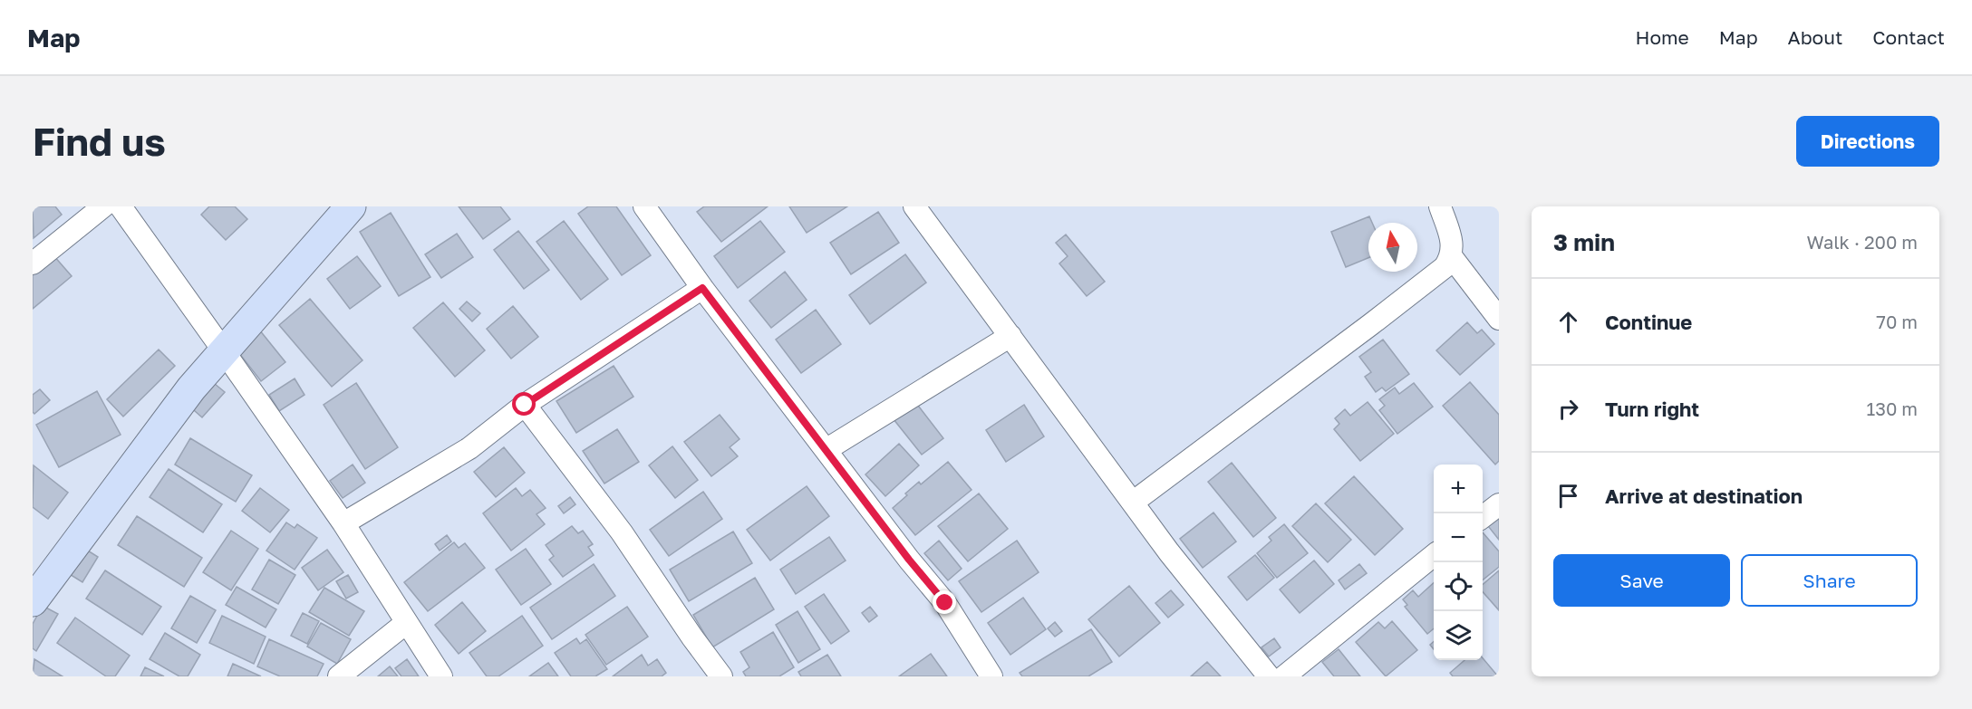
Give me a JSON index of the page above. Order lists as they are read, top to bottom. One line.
{"north":"top","page":{"header":"Map","nav":["Home","Map","About","Contact"],"buttons":["Directions",["Save","Share"]],"title":"Find us","heading":["3 min","Walk · 200 m"],"list":[["Continue","70 m"],["Turn right","130 m"],"Arrive at destination"],"map_buttons":["+","−"]}}
